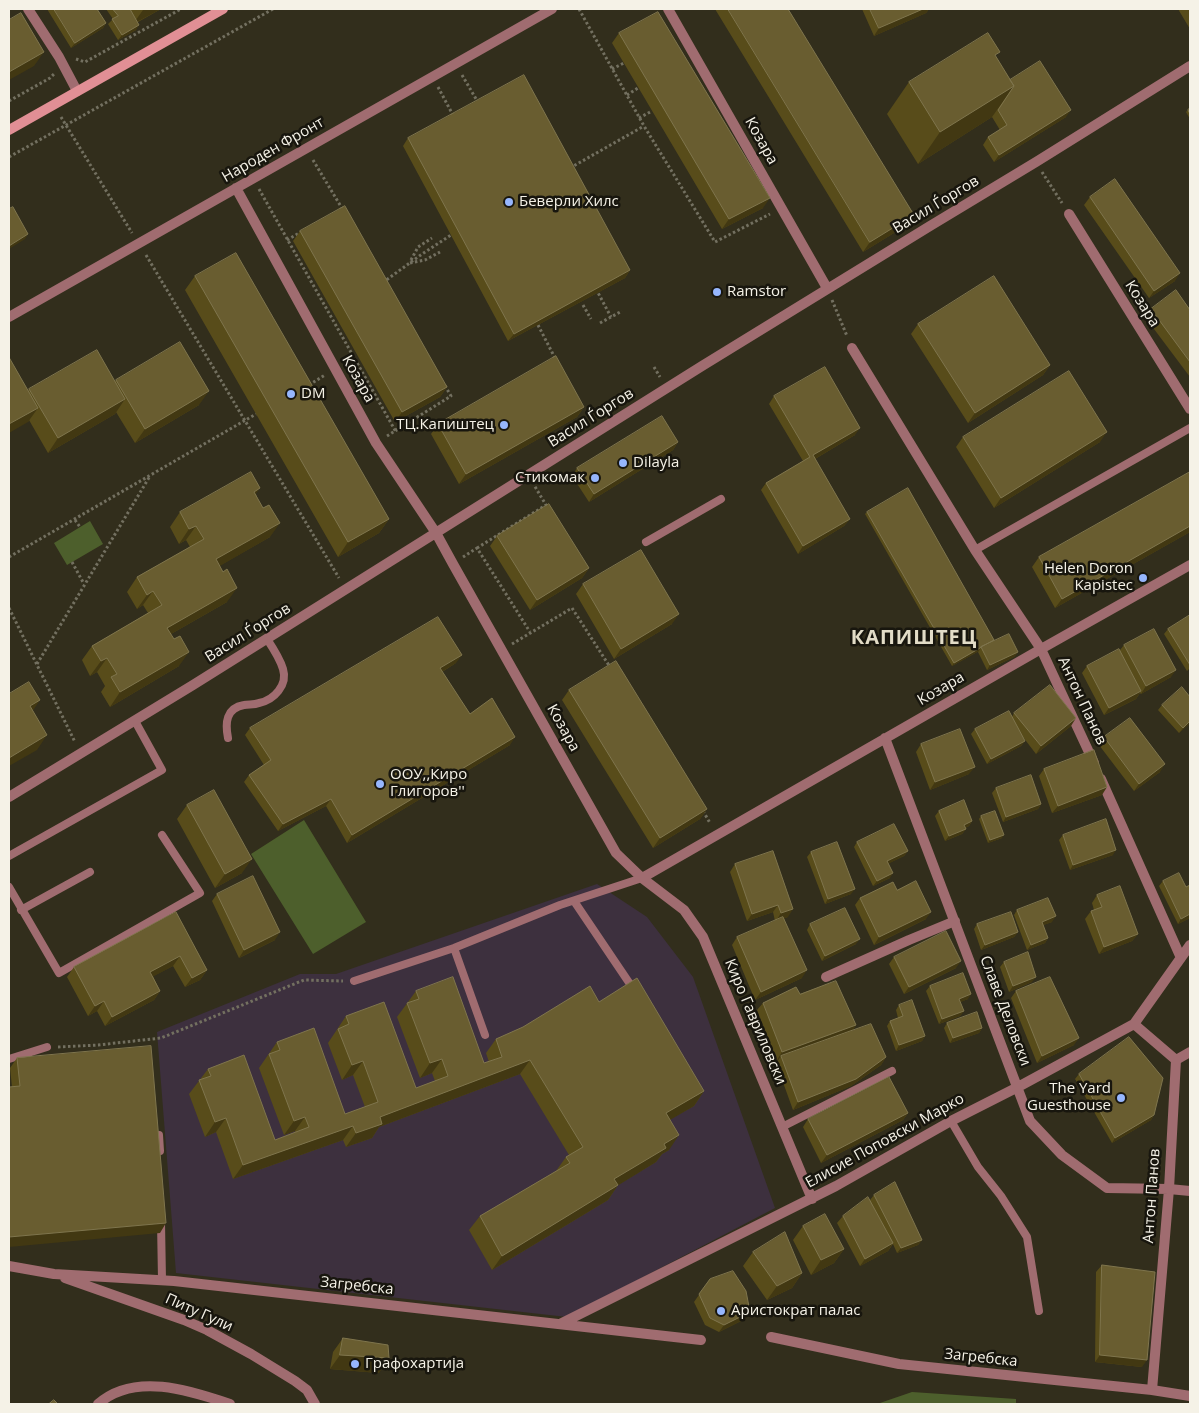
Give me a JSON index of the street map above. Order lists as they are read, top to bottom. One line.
{"streets":{"street":["Козара","Народен Фронт","Васил Ѓоргов","Антон Панов","Славе Деловски","Киро Гавриловски","Елисие Поповски Марко","Загребска","Питу Гули"]},"crossings":[["Козара","Народен Фронт"],["Козара","Васил Ѓоргов"],["Козара","Антон Панов"],["Козара","Славе Деловски"],["Козара","Киро Гавриловски"],["Антон Панов","Славе Деловски"],["Антон Панов","Елисие Поповски Марко"],["Антон Панов","Загребска"],["Славе Деловски","Елисие Поповски Марко"],["Киро Гавриловски","Елисие Поповски Марко"],["Елисие Поповски Марко","Загребска"],["Загребска","Питу Гули"]],"districts":["КАПИШТЕЦ"],"places":["Беверли Хилс","Ramstor","DM","ТЦ.Капиштец","Dilayla","Стикомак","Helen Doron Kapistec","ООУ,,Киро Глигоров''","The Yard Guesthouse","Аристократ палас","Графохартија"]}
